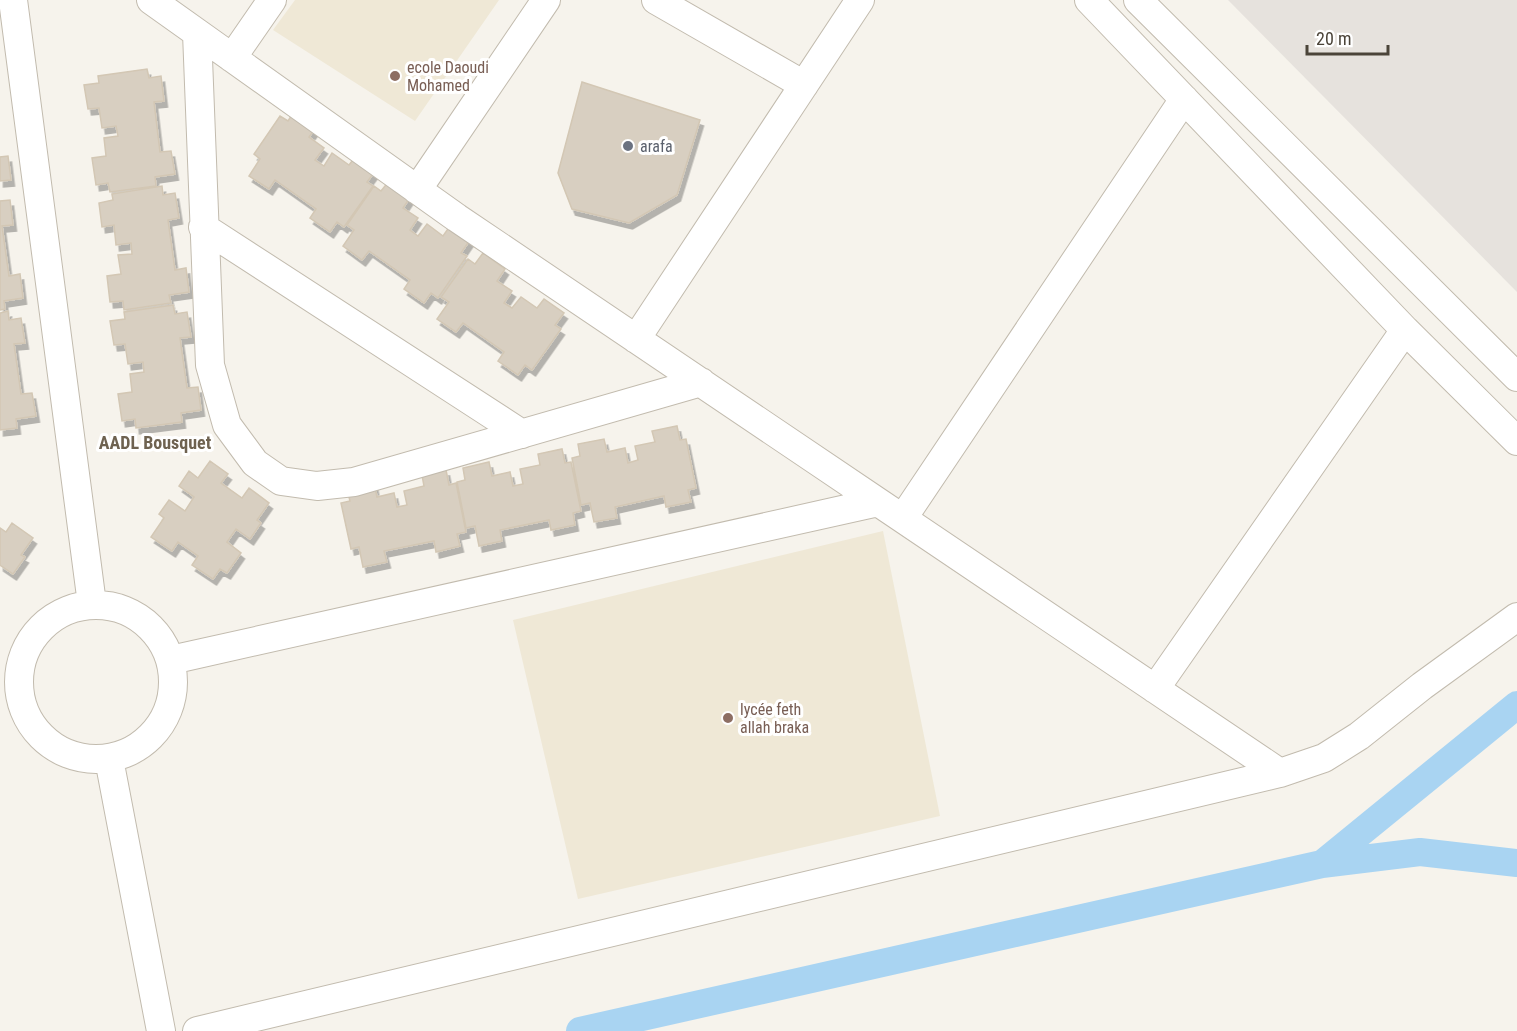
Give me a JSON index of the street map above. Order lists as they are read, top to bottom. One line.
{"districts":["AADL Bousquet"],"places":["ecole Daoudi Mohamed","arafa","lycée feth allah braka"],"scale_bar":"20 m"}
